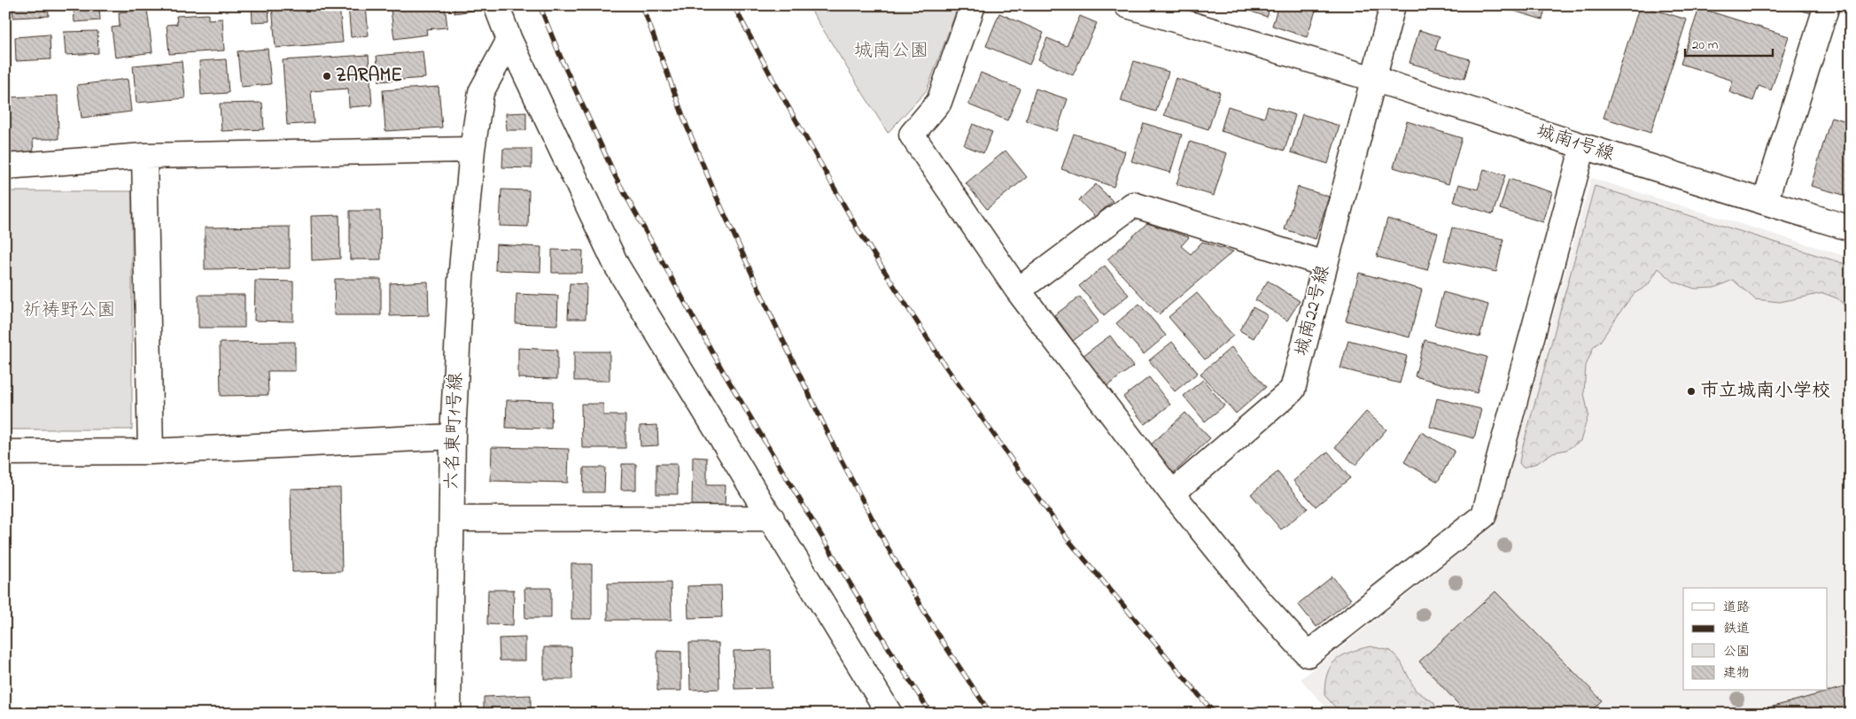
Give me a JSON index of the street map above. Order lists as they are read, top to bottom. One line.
{"streets":{"street":["城南1号線","城南22号線","六名東町1号線"]},"crossings":[["城南1号線","城南22号線"]],"parks":["城南公園","祈祷野公園"],"places":["ZARAME","市立城南小学校"],"legend":["道路","鉄道","公園","建物"],"scale_bar":"20 m"}
